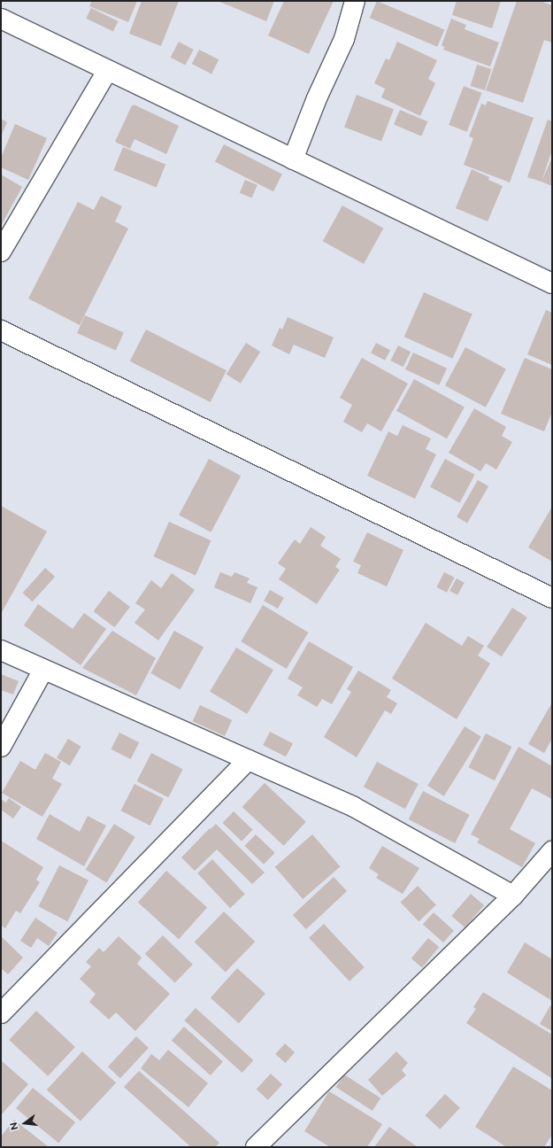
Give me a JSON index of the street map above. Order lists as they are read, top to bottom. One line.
{"north":"left"}
